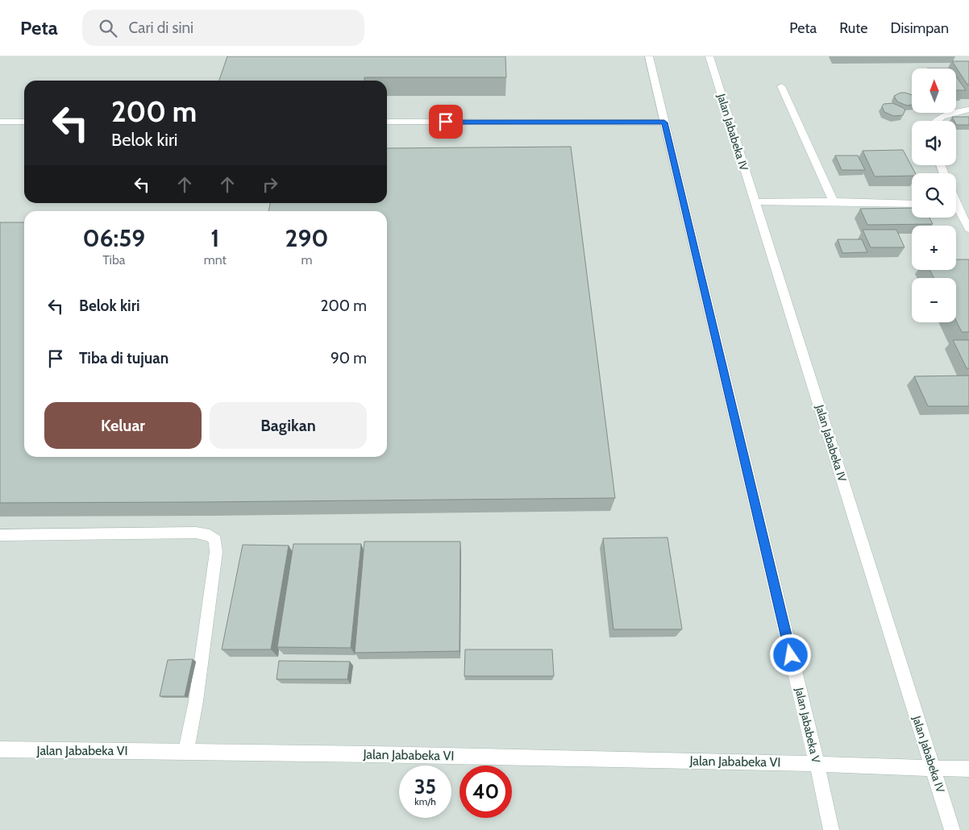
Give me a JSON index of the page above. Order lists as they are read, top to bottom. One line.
{"streets":{"street":["Jalan Jababeka IV","Jalan Jababeka V","Jalan Jababeka VI"]},"crossings":[["Jalan Jababeka IV","Jalan Jababeka VI"],["Jalan Jababeka V","Jalan Jababeka VI"]],"north":"top","page":{"header":"Peta","search":"Cari di sini","nav":["Peta","Rute","Disimpan"],"map_buttons":["+","−"],"turn":["200 m","Belok kiri"],"eta":["06:59","Tiba","1","mnt","290","m"],"list":[{"name":"Belok kiri","value":"200 m"},{"name":"Tiba di tujuan","value":"90 m"}],"buttons":["Keluar","Bagikan"],"speed":"35 km/h","limit":"40"}}
